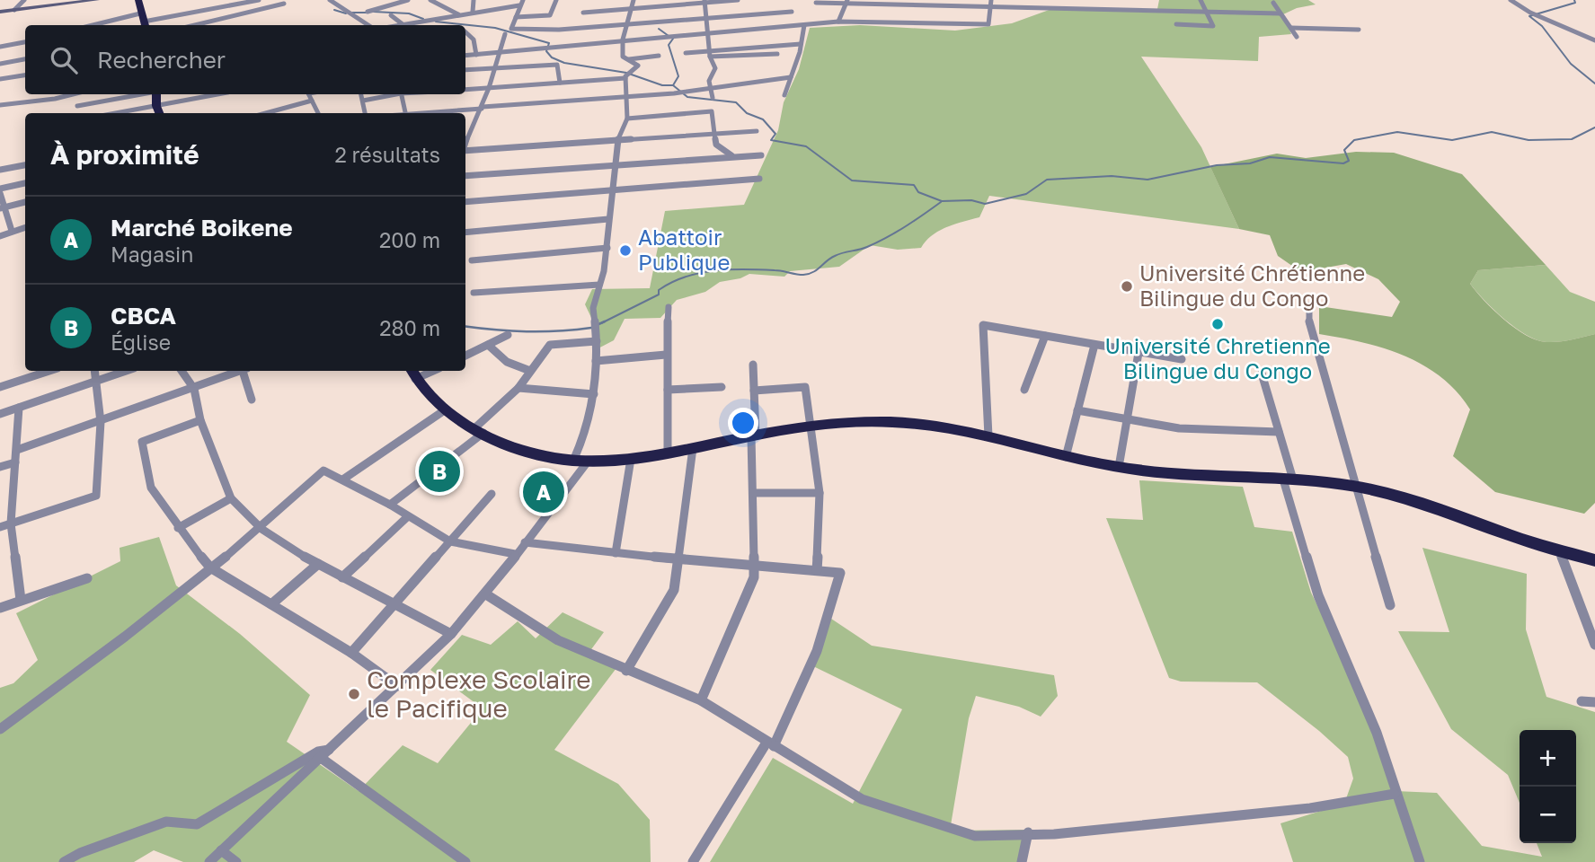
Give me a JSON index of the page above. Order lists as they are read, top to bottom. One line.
{"places":["Abattoir Publique","Université Chrétienne Bilingue du Congo","Université Chretienne Bilingue du Congo","Complexe Scolaire le Pacifique"],"page":{"search":"Rechercher","heading":["À proximité","2 résultats"],"list":[{"mark":"A","name":"Marché Boikene","note":"Magasin","value":"200 m"},{"mark":"B","name":"CBCA","note":"Église","value":"280 m"}],"pins":["B","A"],"map_buttons":["+","−"]}}
